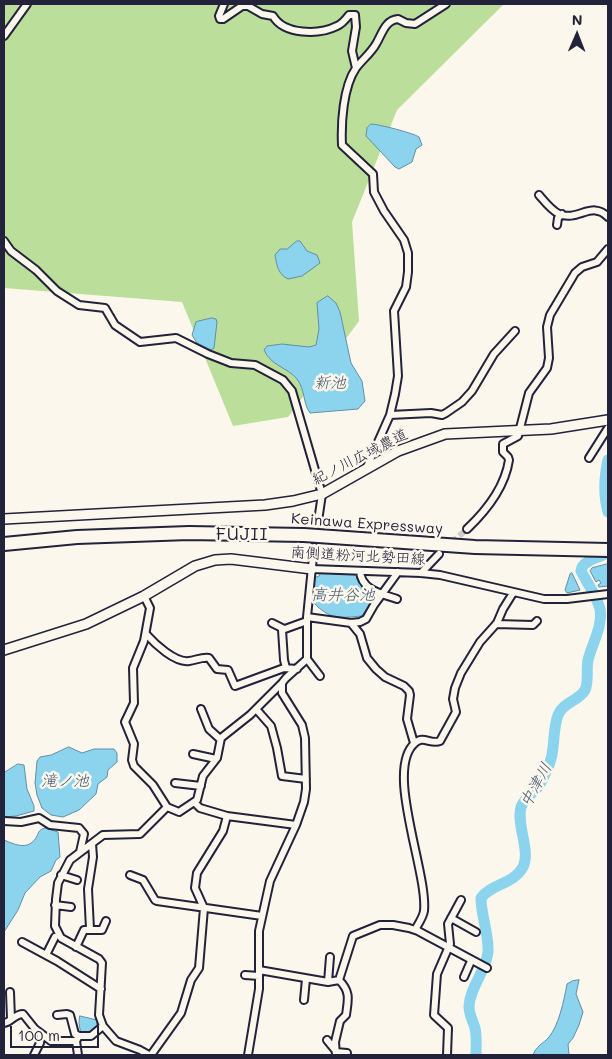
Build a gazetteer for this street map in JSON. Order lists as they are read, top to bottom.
{
  "streets": {
    "highway": ["Keinawa Expressway"],
    "street": ["紀ノ川広域農道", "南側道粉河北勢田線"]
  },
  "districts": ["FUJII"],
  "water": [
    "新池",
    "高井谷池",
    "滝ノ池",
    "中津川"
  ],
  "scale_bar": "100 m",
  "north": "top"
}
